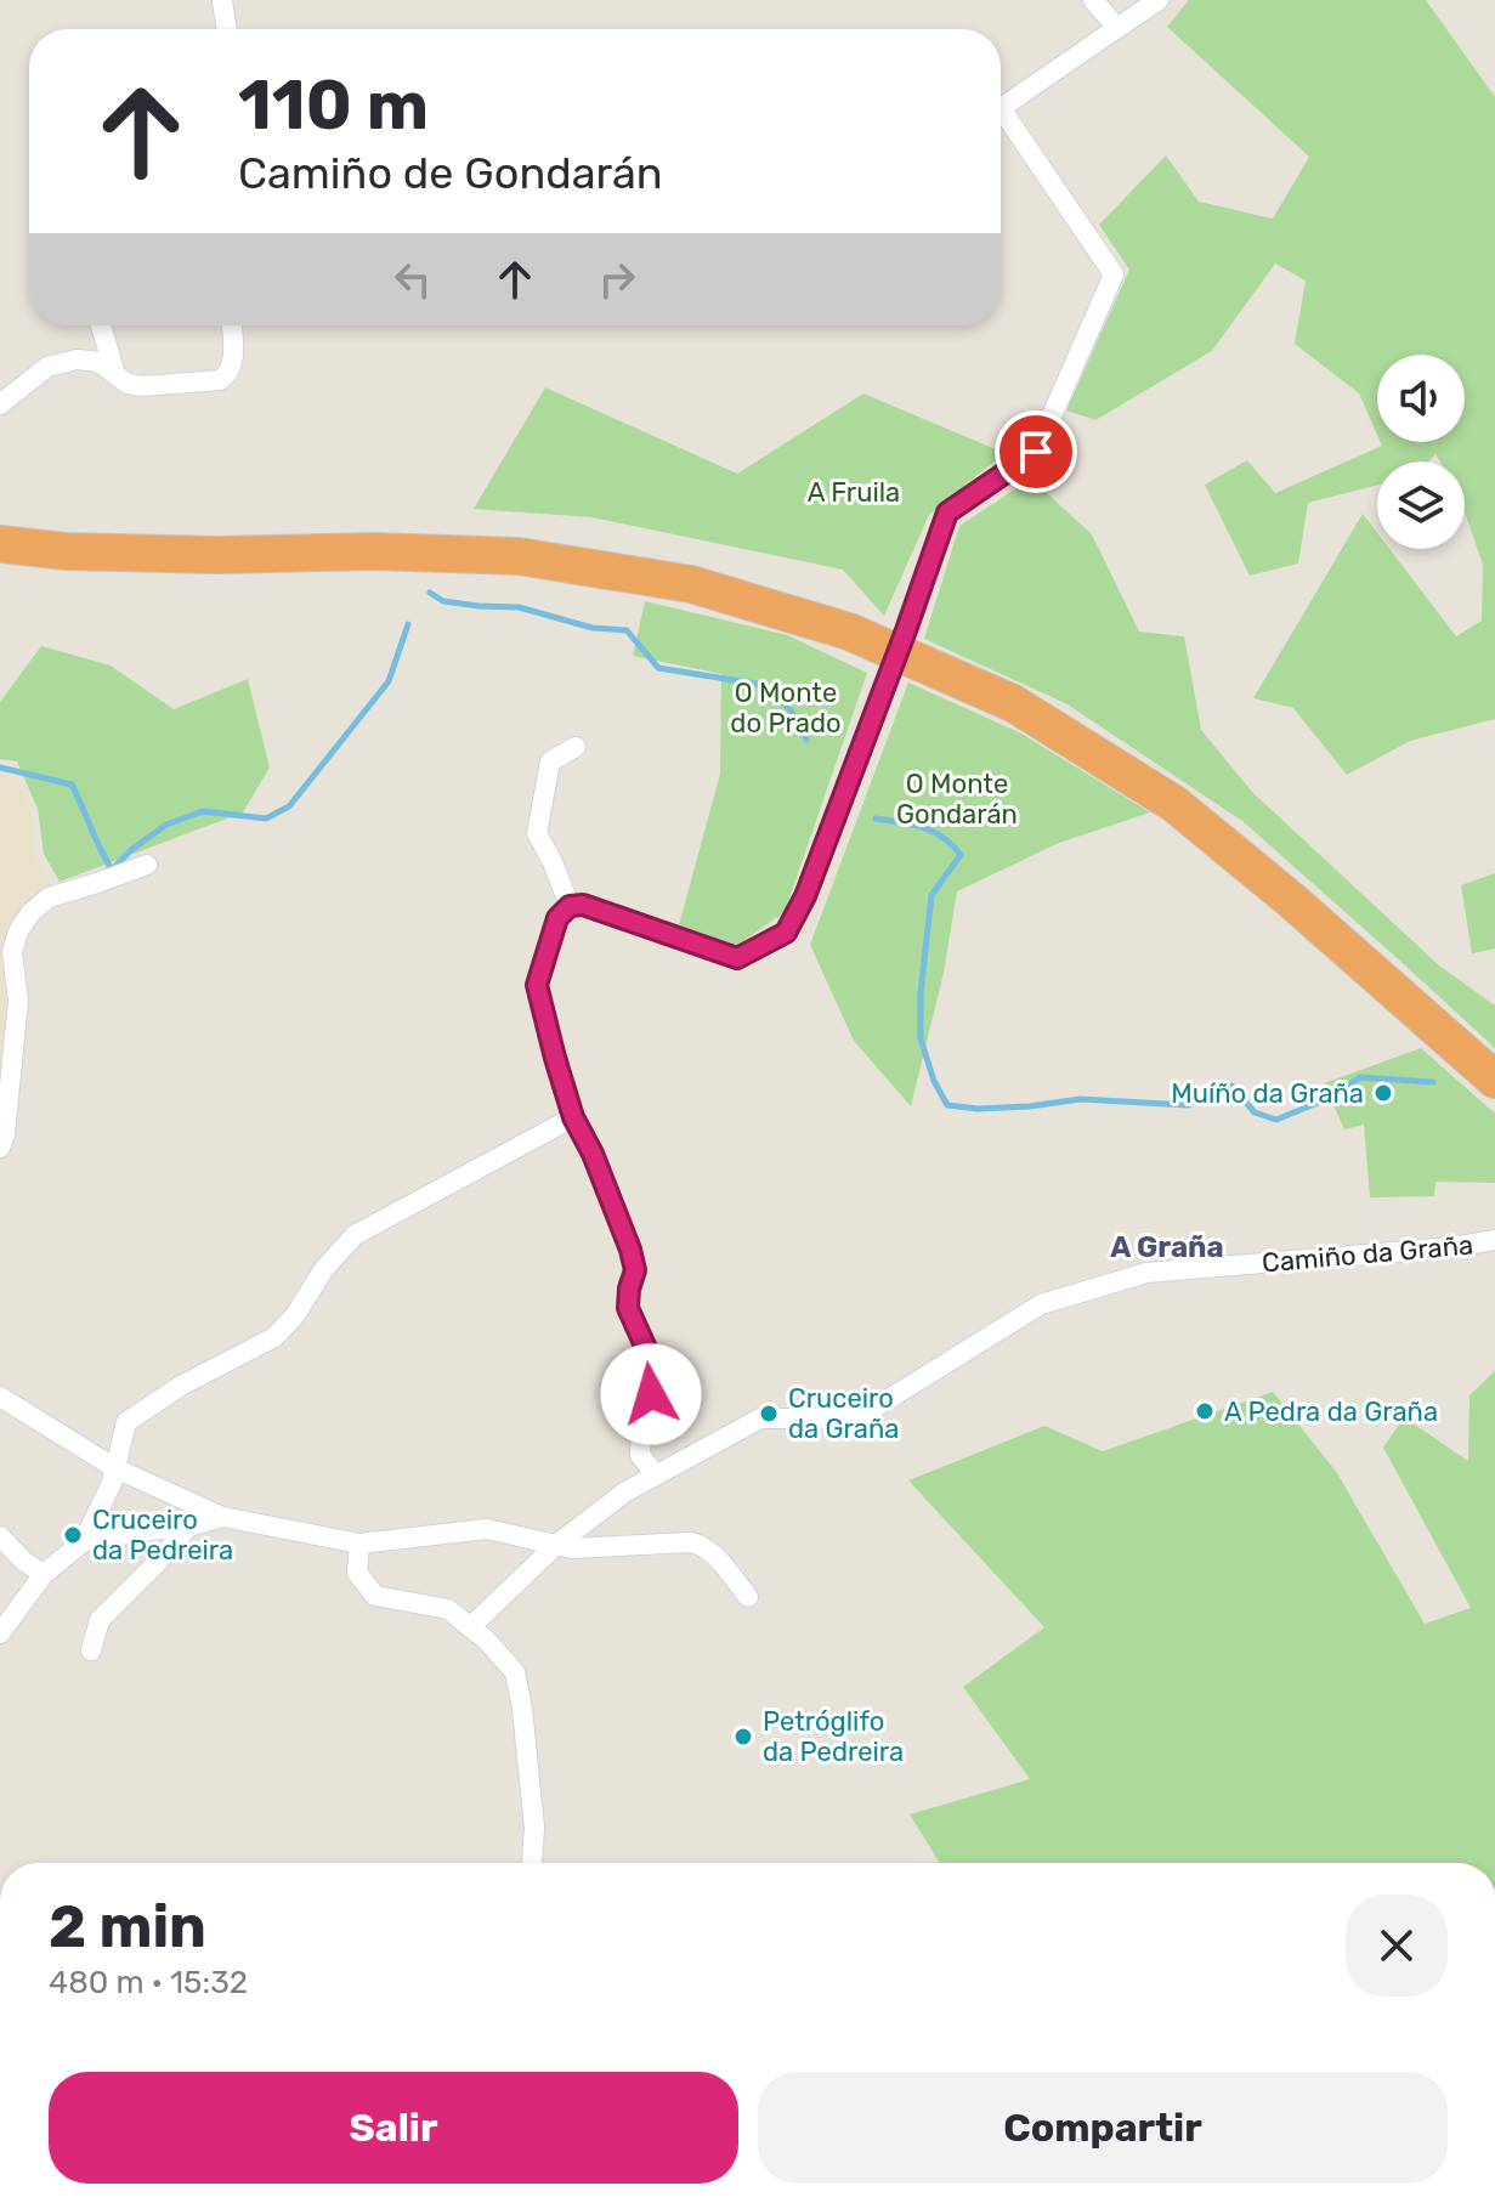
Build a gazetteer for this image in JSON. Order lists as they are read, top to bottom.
{
  "streets": {
    "street": ["Camiño da Graña"]
  },
  "districts": ["A Graña"],
  "parks": ["A Fruila", "O Monte do Prado", "O Monte Gondarán"],
  "places": [
    "Muíño da Graña",
    "A Pedra da Graña",
    "Cruceiro da Graña",
    "Cruceiro da Pedreira",
    "Petróglifo da Pedreira"
  ],
  "page": {
    "turn": ["110 m", "Camiño de Gondarán"],
    "heading": ["2 min", "480 m · 15:32"],
    "buttons": ["Salir", "Compartir"]
  }
}
